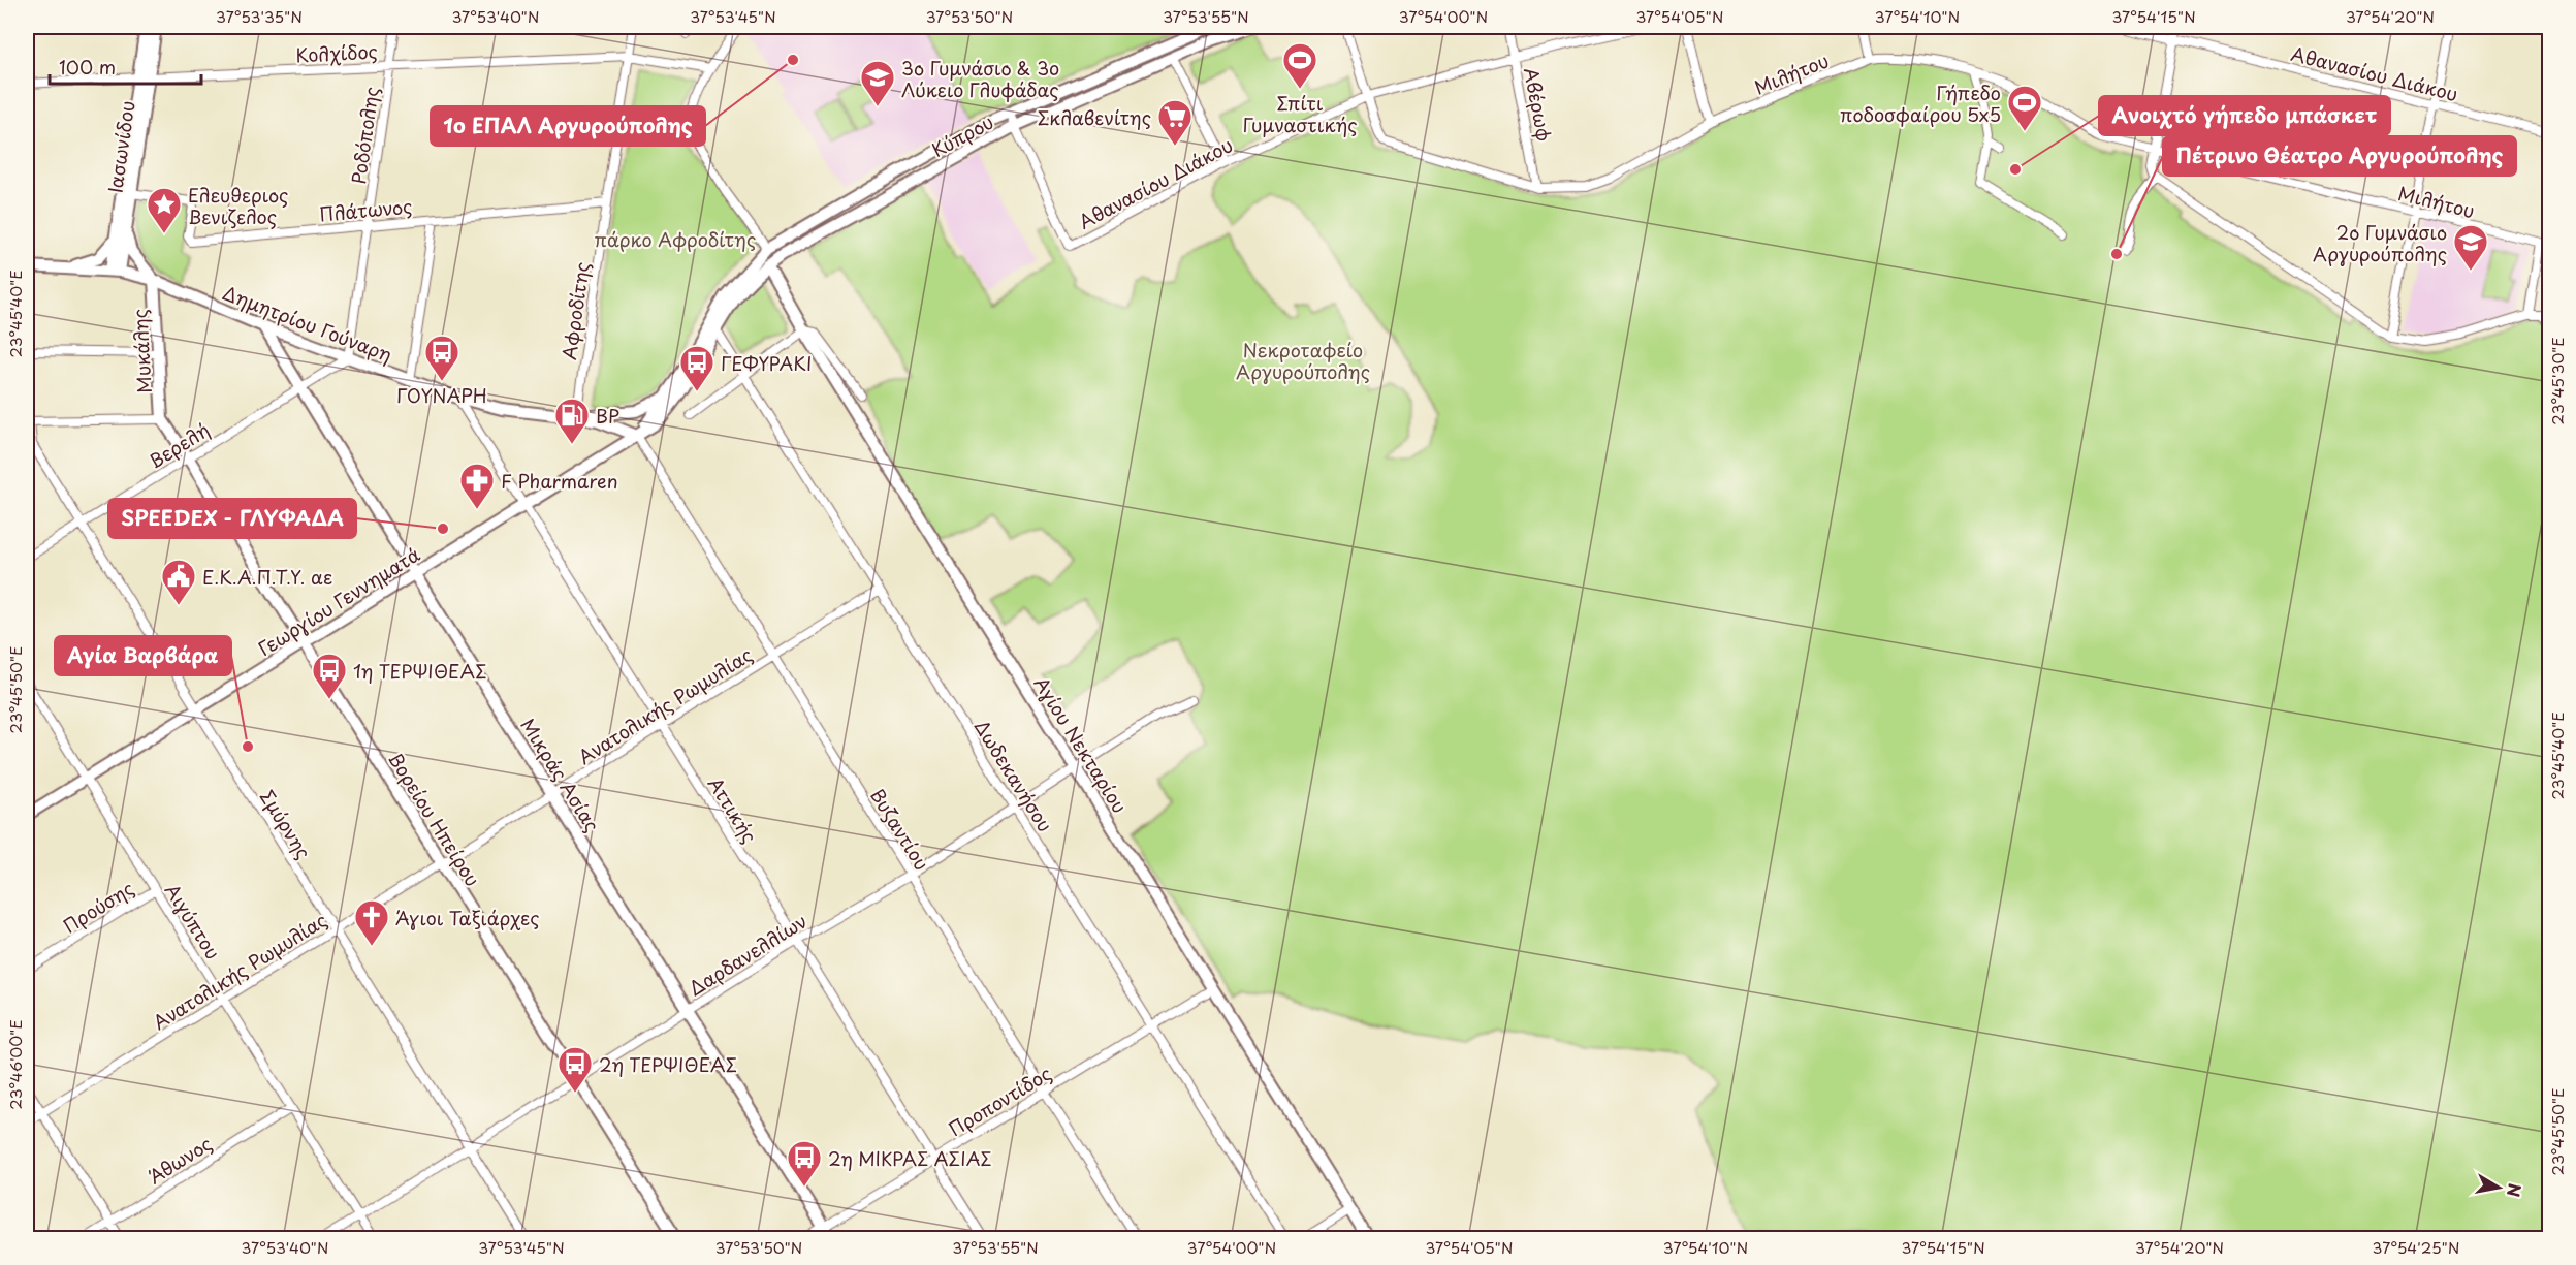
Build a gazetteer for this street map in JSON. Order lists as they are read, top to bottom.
{
  "streets": {
    "street": [
      "Κολχίδος",
      "Μιλήτου",
      "Αθανασίου Διάκου",
      "Αβέρωφ",
      "Ροδόπολης",
      "Κύπρου",
      "Ιασωνίδου",
      "Πλάτωνος",
      "Αφροδίτης",
      "Δημητρίου Γούναρη",
      "Μυκάλης",
      "Βερελή",
      "Γεωργίου Γεννηματά",
      "Ανατολικής Ρωμυλίας",
      "Αγίου Νεκταρίου",
      "Μικράς Ασίας",
      "Δωδεκανήσου",
      "Αττικής",
      "Βορείου Ηπείρου",
      "Σμύρνης",
      "Βυζαντίου",
      "Προύσης",
      "Αιγύπτου",
      "Δαρδανελλίων",
      "Προποντίδος",
      "Άθωνος"
    ]
  },
  "crossings": [
    ["Κολχίδος", "Ροδόπολης"],
    ["Κολχίδος", "Ιασωνίδου"],
    ["Κολχίδος", "Αφροδίτης"],
    ["Μιλήτου", "Αθανασίου Διάκου"],
    ["Μιλήτου", "Αβέρωφ"],
    ["Αθανασίου Διάκου", "Αβέρωφ"],
    ["Αθανασίου Διάκου", "Κύπρου"],
    ["Ροδόπολης", "Πλάτωνος"],
    ["Ροδόπολης", "Δημητρίου Γούναρη"],
    ["Ροδόπολης", "Βερελή"],
    ["Κύπρου", "Γεωργίου Γεννηματά"],
    ["Κύπρου", "Αγίου Νεκταρίου"],
    ["Ιασωνίδου", "Πλάτωνος"],
    ["Ιασωνίδου", "Δημητρίου Γούναρη"],
    ["Πλάτωνος", "Αφροδίτης"],
    ["Αφροδίτης", "Δημητρίου Γούναρη"],
    ["Δημητρίου Γούναρη", "Μυκάλης"],
    ["Δημητρίου Γούναρη", "Βερελή"],
    ["Δημητρίου Γούναρη", "Μικράς Ασίας"],
    ["Δημητρίου Γούναρη", "Αττικής"],
    ["Μυκάλης", "Βορείου Ηπείρου"],
    ["Βερελή", "Μικράς Ασίας"],
    ["Βερελή", "Βορείου Ηπείρου"],
    ["Βερελή", "Σμύρνης"],
    ["Γεωργίου Γεννηματά", "Αγίου Νεκταρίου"],
    ["Γεωργίου Γεννηματά", "Μικράς Ασίας"],
    ["Γεωργίου Γεννηματά", "Δωδεκανήσου"],
    ["Γεωργίου Γεννηματά", "Αττικής"],
    ["Γεωργίου Γεννηματά", "Βορείου Ηπείρου"],
    ["Γεωργίου Γεννηματά", "Σμύρνης"],
    ["Γεωργίου Γεννηματά", "Βυζαντίου"],
    ["Γεωργίου Γεννηματά", "Αιγύπτου"],
    ["Ανατολικής Ρωμυλίας", "Μικράς Ασίας"],
    ["Ανατολικής Ρωμυλίας", "Δωδεκανήσου"],
    ["Ανατολικής Ρωμυλίας", "Αττικής"],
    ["Ανατολικής Ρωμυλίας", "Βορείου Ηπείρου"],
    ["Ανατολικής Ρωμυλίας", "Σμύρνης"],
    ["Ανατολικής Ρωμυλίας", "Βυζαντίου"],
    ["Ανατολικής Ρωμυλίας", "Αιγύπτου"],
    ["Αγίου Νεκταρίου", "Δαρδανελλίων"],
    ["Αγίου Νεκταρίου", "Προποντίδος"],
    ["Μικράς Ασίας", "Δαρδανελλίων"],
    ["Μικράς Ασίας", "Προποντίδος"],
    ["Δωδεκανήσου", "Δαρδανελλίων"],
    ["Δωδεκανήσου", "Προποντίδος"],
    ["Αττικής", "Δαρδανελλίων"],
    ["Αττικής", "Προποντίδος"],
    ["Βορείου Ηπείρου", "Δαρδανελλίων"],
    ["Σμύρνης", "Δαρδανελλίων"],
    ["Βυζαντίου", "Δαρδανελλίων"],
    ["Βυζαντίου", "Προποντίδος"],
    ["Προύσης", "Αιγύπτου"],
    ["Αιγύπτου", "Δαρδανελλίων"],
    ["Αιγύπτου", "Άθωνος"]
  ],
  "parks": ["πάρκο Αφροδίτης", "Νεκροταφείο Αργυρούπολης"],
  "places": {
    "other": [
      "1o ΕΠΑΛ Αργυρούπολης",
      "Ανοιχτό γήπεδο μπάσκετ",
      "Πέτρινο Θέατρο Αργυρούπολης",
      "SPEEDEX - ΓΛΥΦΑΔΑ",
      "Αγία Βαρβάρα"
    ],
    "sports": ["Σπίτι Γυμναστικής", "Γήπεδο ποδοσφαίρου 5x5"],
    "school or university": ["3ο Γυμνάσιο & 3ο Λύκειο Γλυφάδας", "2ο Γυμνάσιο Αργυρούπολης"],
    "supermarket": ["Σκλαβενίτης"],
    "place": ["Ελευθεριος Βενιζελος"],
    "bus stop": [
      "ΓΟΥΝΑΡΗ",
      "ΓΕΦΥΡΑΚΙ",
      "1η ΤΕΡΨΙΘΕΑΣ",
      "2η ΤΕΡΨΙΘΕΑΣ",
      "2η ΜΙΚΡΑΣ ΑΣΙΑΣ"
    ],
    "fuel station": ["BP"],
    "pharmacy": ["F Pharmaren"],
    "public building": ["Ε.Κ.Α.Π.Τ.Υ. αε"],
    "church": ["Άγιοι Ταξιάρχες"]
  },
  "scale_bar": "100 m",
  "north": "right",
  "coordinates": [
    "37°53'35\"N",
    "37°53'40\"N",
    "37°53'45\"N",
    "37°53'50\"N",
    "37°53'55\"N",
    "37°54'00\"N",
    "37°54'05\"N",
    "37°54'10\"N",
    "37°54'15\"N",
    "37°54'20\"N",
    "23°45'40\"E",
    "23°45'30\"E",
    "23°45'50\"E",
    "23°46'00\"E",
    "37°54'25\"N"
  ]
}
